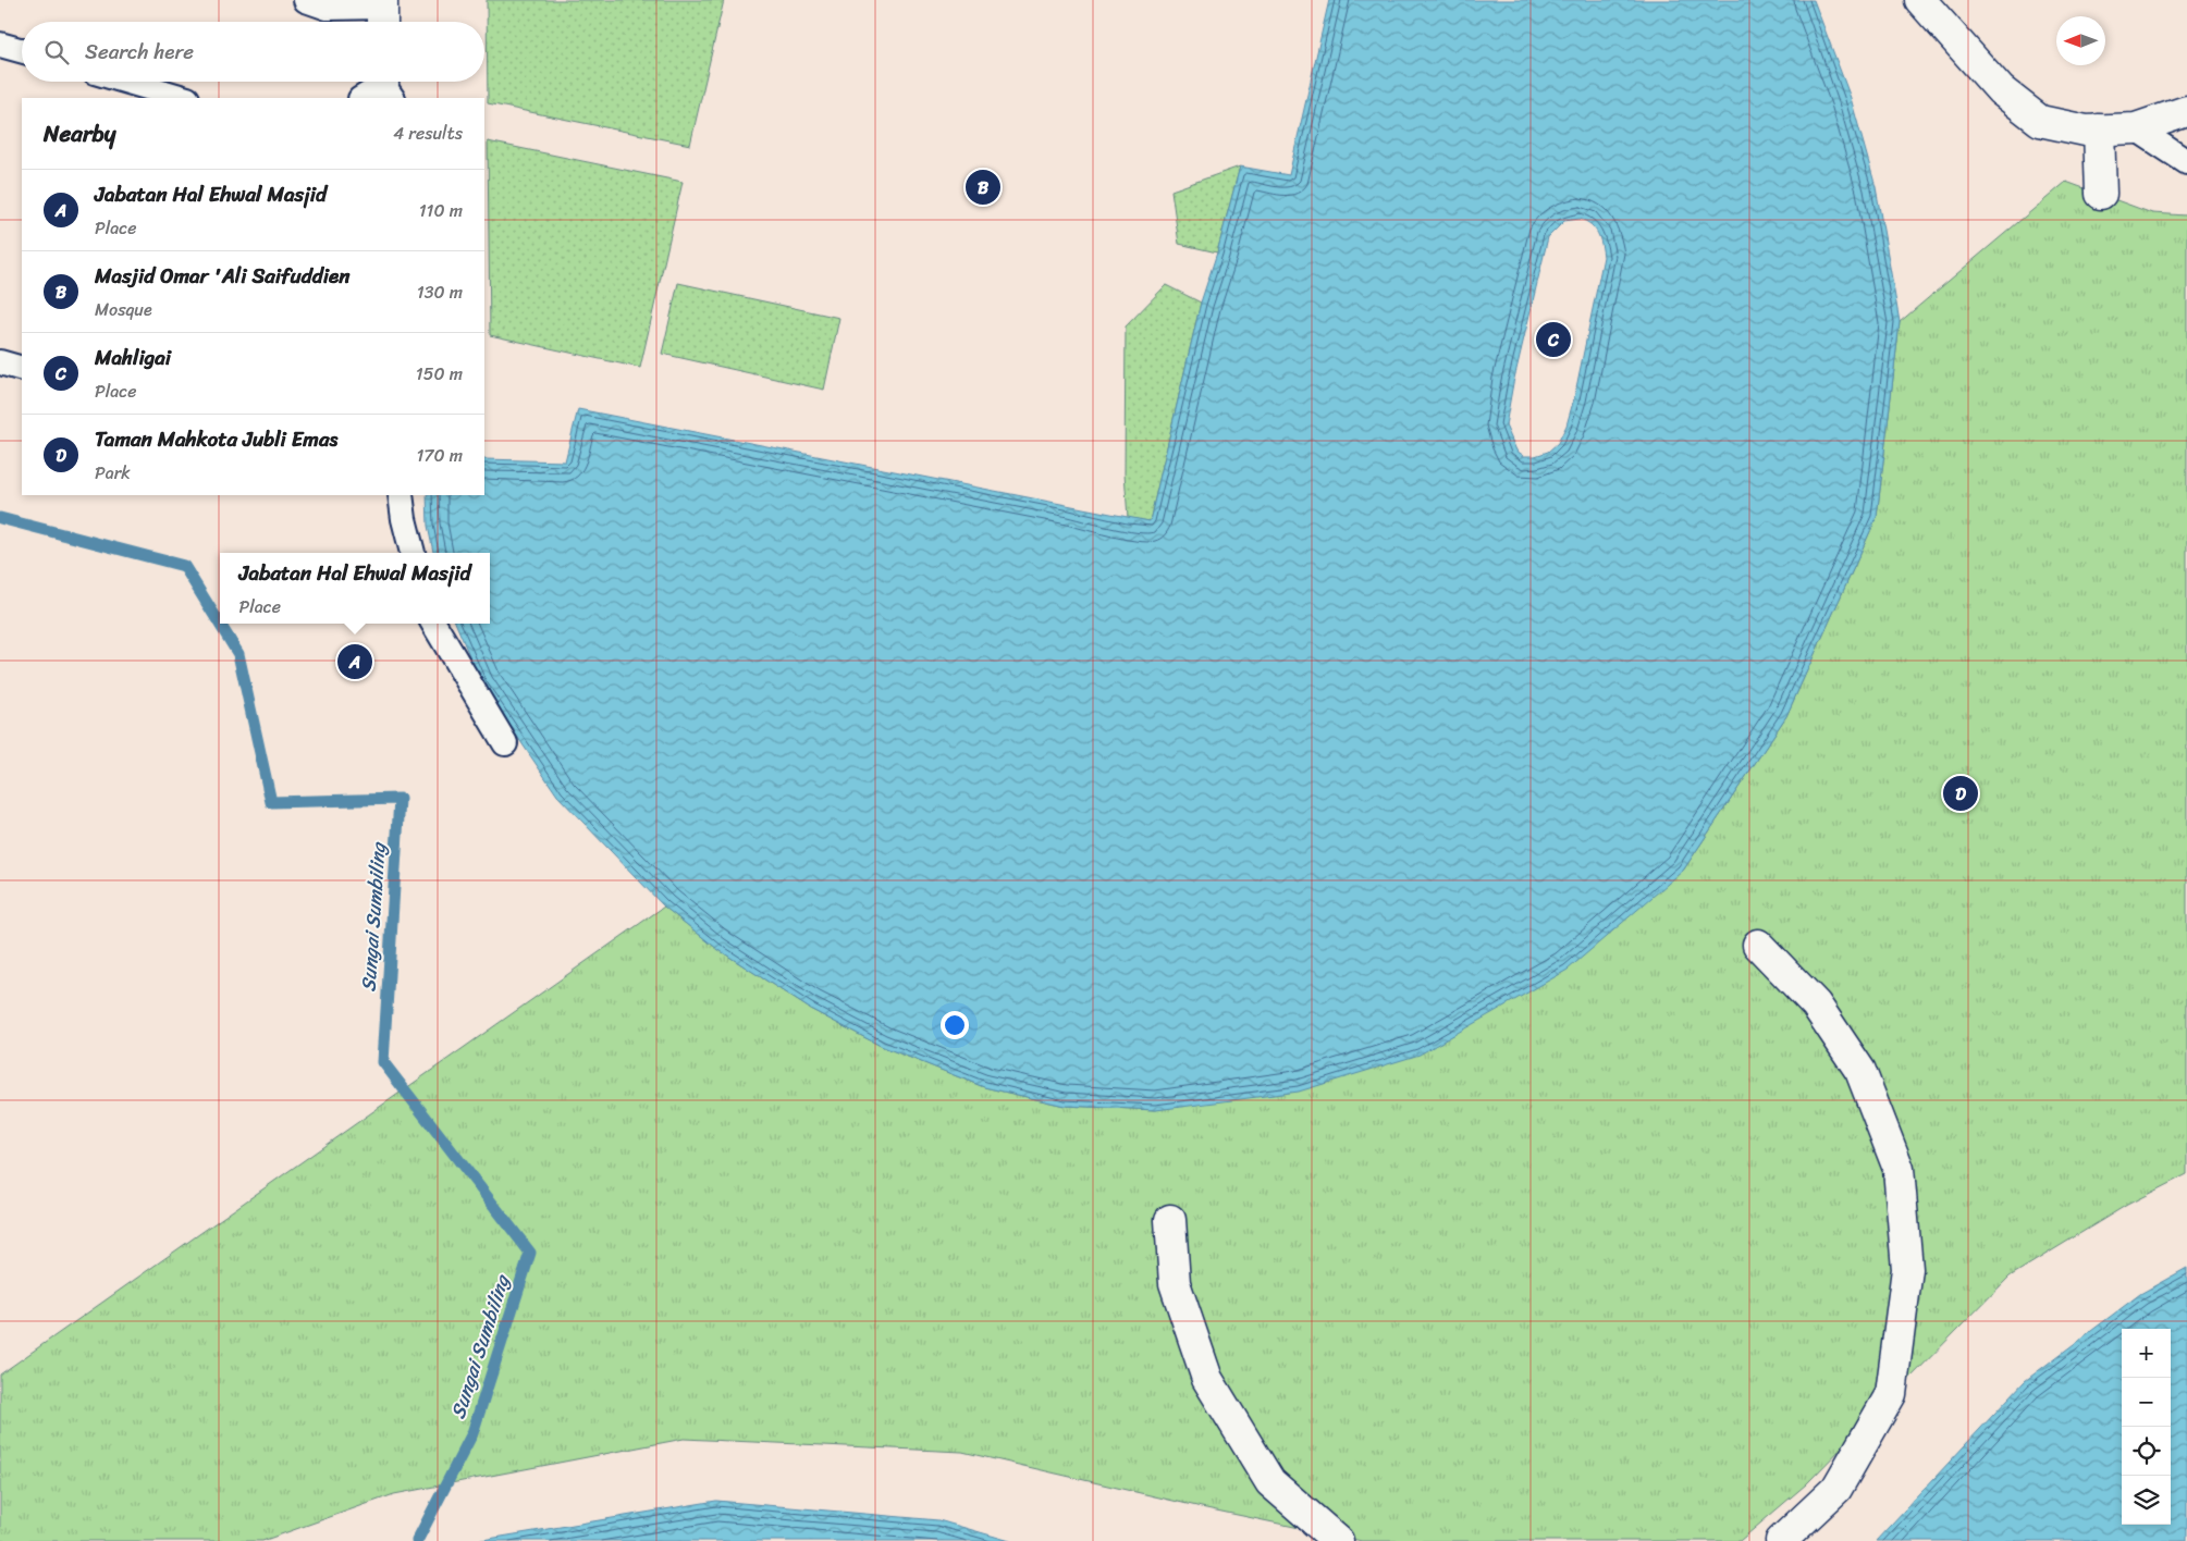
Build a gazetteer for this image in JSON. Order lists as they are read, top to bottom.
{
  "water": ["Sungai Sumbiling"],
  "north": "left",
  "page": {
    "search": "Search here",
    "heading": ["Nearby", "4 results"],
    "pins": [
      "B",
      "C",
      "A",
      "D"
    ],
    "list": [
      {
        "mark": "A",
        "name": "Jabatan Hal Ehwal Masjid",
        "note": "Place",
        "value": "110 m"
      },
      {
        "mark": "B",
        "name": "Masjid Omar 'Ali Saifuddien",
        "note": "Mosque",
        "value": "130 m"
      },
      {
        "mark": "C",
        "name": "Mahligai",
        "note": "Place",
        "value": "150 m"
      },
      {
        "mark": "D",
        "name": "Taman Mahkota Jubli Emas",
        "note": "Park",
        "value": "170 m"
      }
    ],
    "popup": ["Jabatan Hal Ehwal Masjid", "Place"],
    "map_buttons": ["+", "−"]
  }
}
